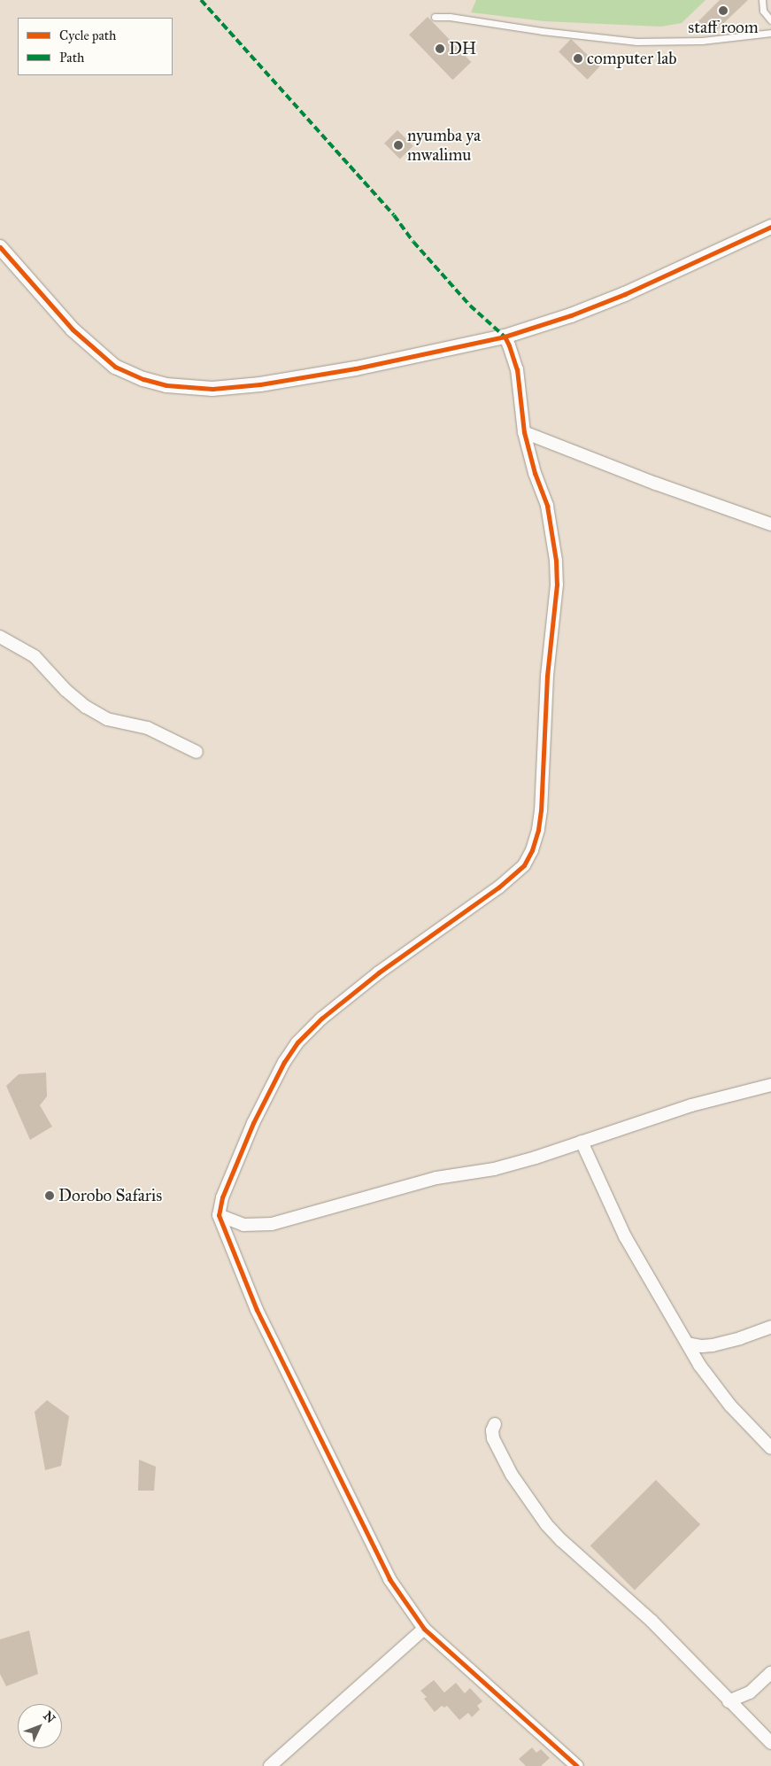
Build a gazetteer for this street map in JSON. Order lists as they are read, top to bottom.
{
  "places": [
    "staff room",
    "DH",
    "computer lab",
    "nyumba ya mwalimu",
    "Dorobo Safaris"
  ],
  "legend": ["Cycle path", "Path"],
  "north": "top right"
}
